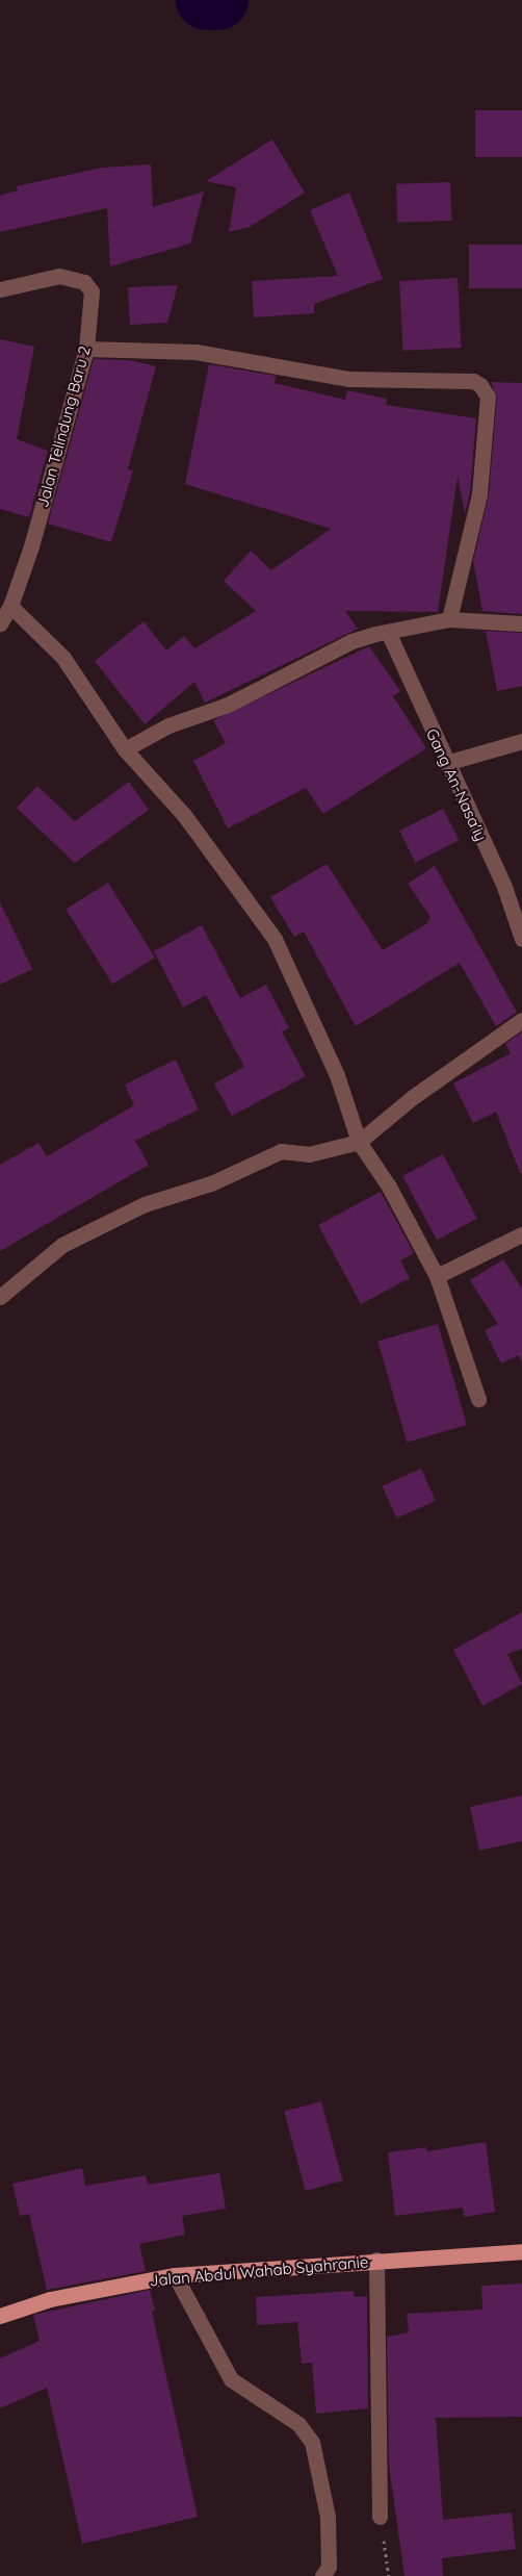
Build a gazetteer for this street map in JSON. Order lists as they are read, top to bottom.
{
  "streets": {
    "main road": ["Jalan Abdul Wahab Syahranie"],
    "street": ["Jalan Telindung Baru 2", "Gang An-Nasa'iy"]
  }
}
